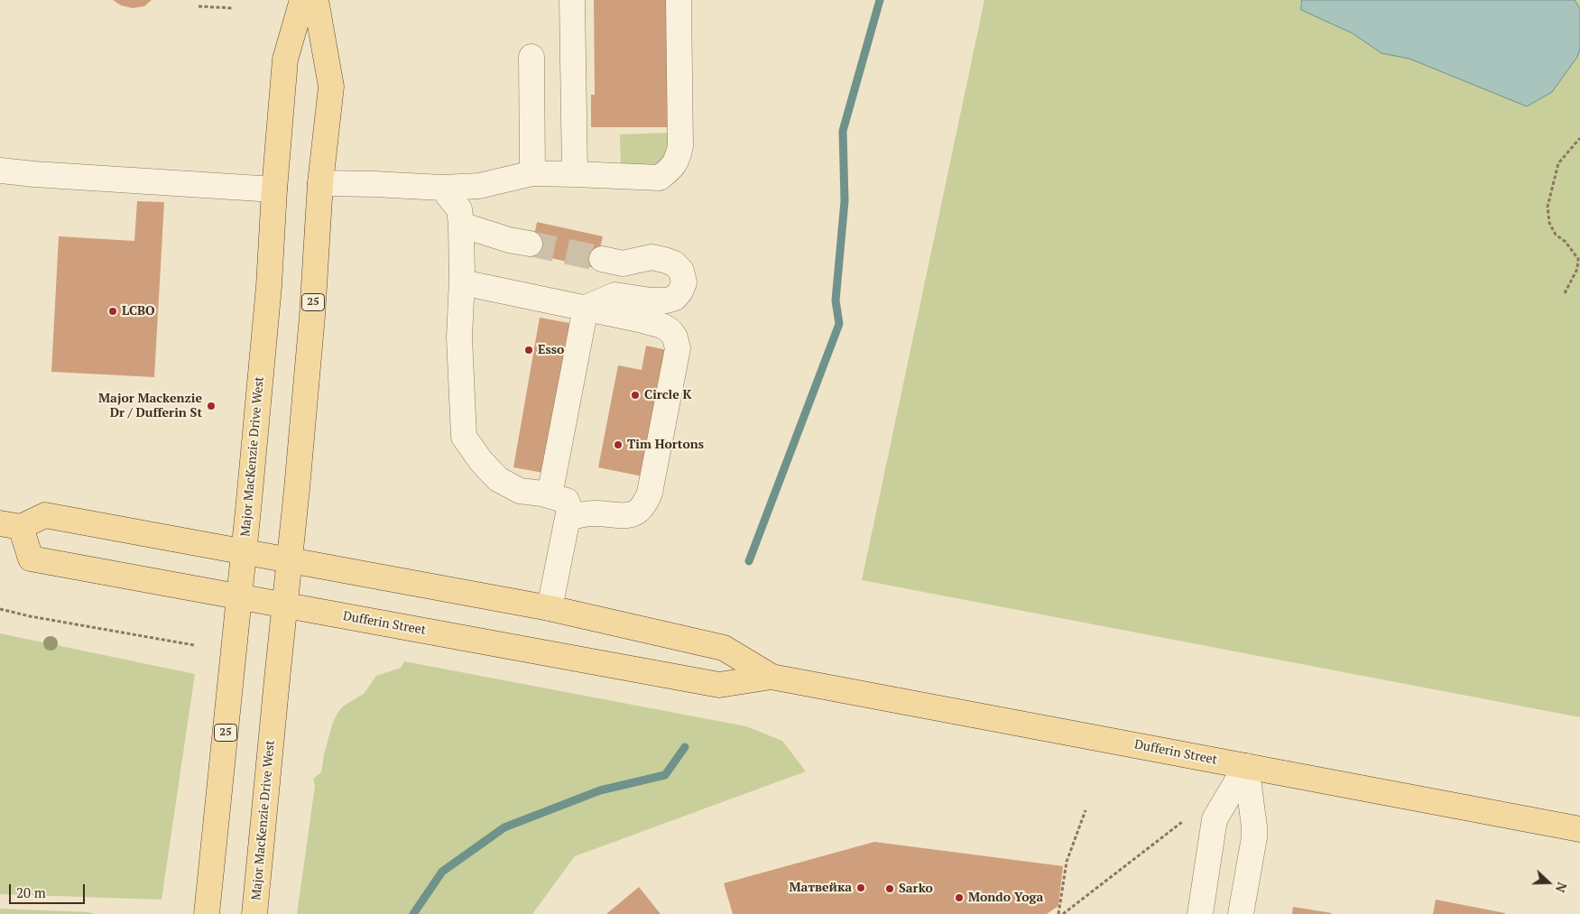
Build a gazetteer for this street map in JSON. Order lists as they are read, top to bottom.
{
  "streets": {
    "main road": ["25", "Major MacKenzie Drive West", "Dufferin Street"]
  },
  "crossings": [
    ["Major MacKenzie Drive West", "Dufferin Street"]
  ],
  "places": [
    "LCBO",
    "Esso",
    "Circle K",
    "Major Mackenzie Dr / Dufferin St",
    "Tim Hortons",
    "Матвейка",
    "Sarko",
    "Mondo Yoga"
  ],
  "scale_bar": "20 m",
  "north": "right"
}
